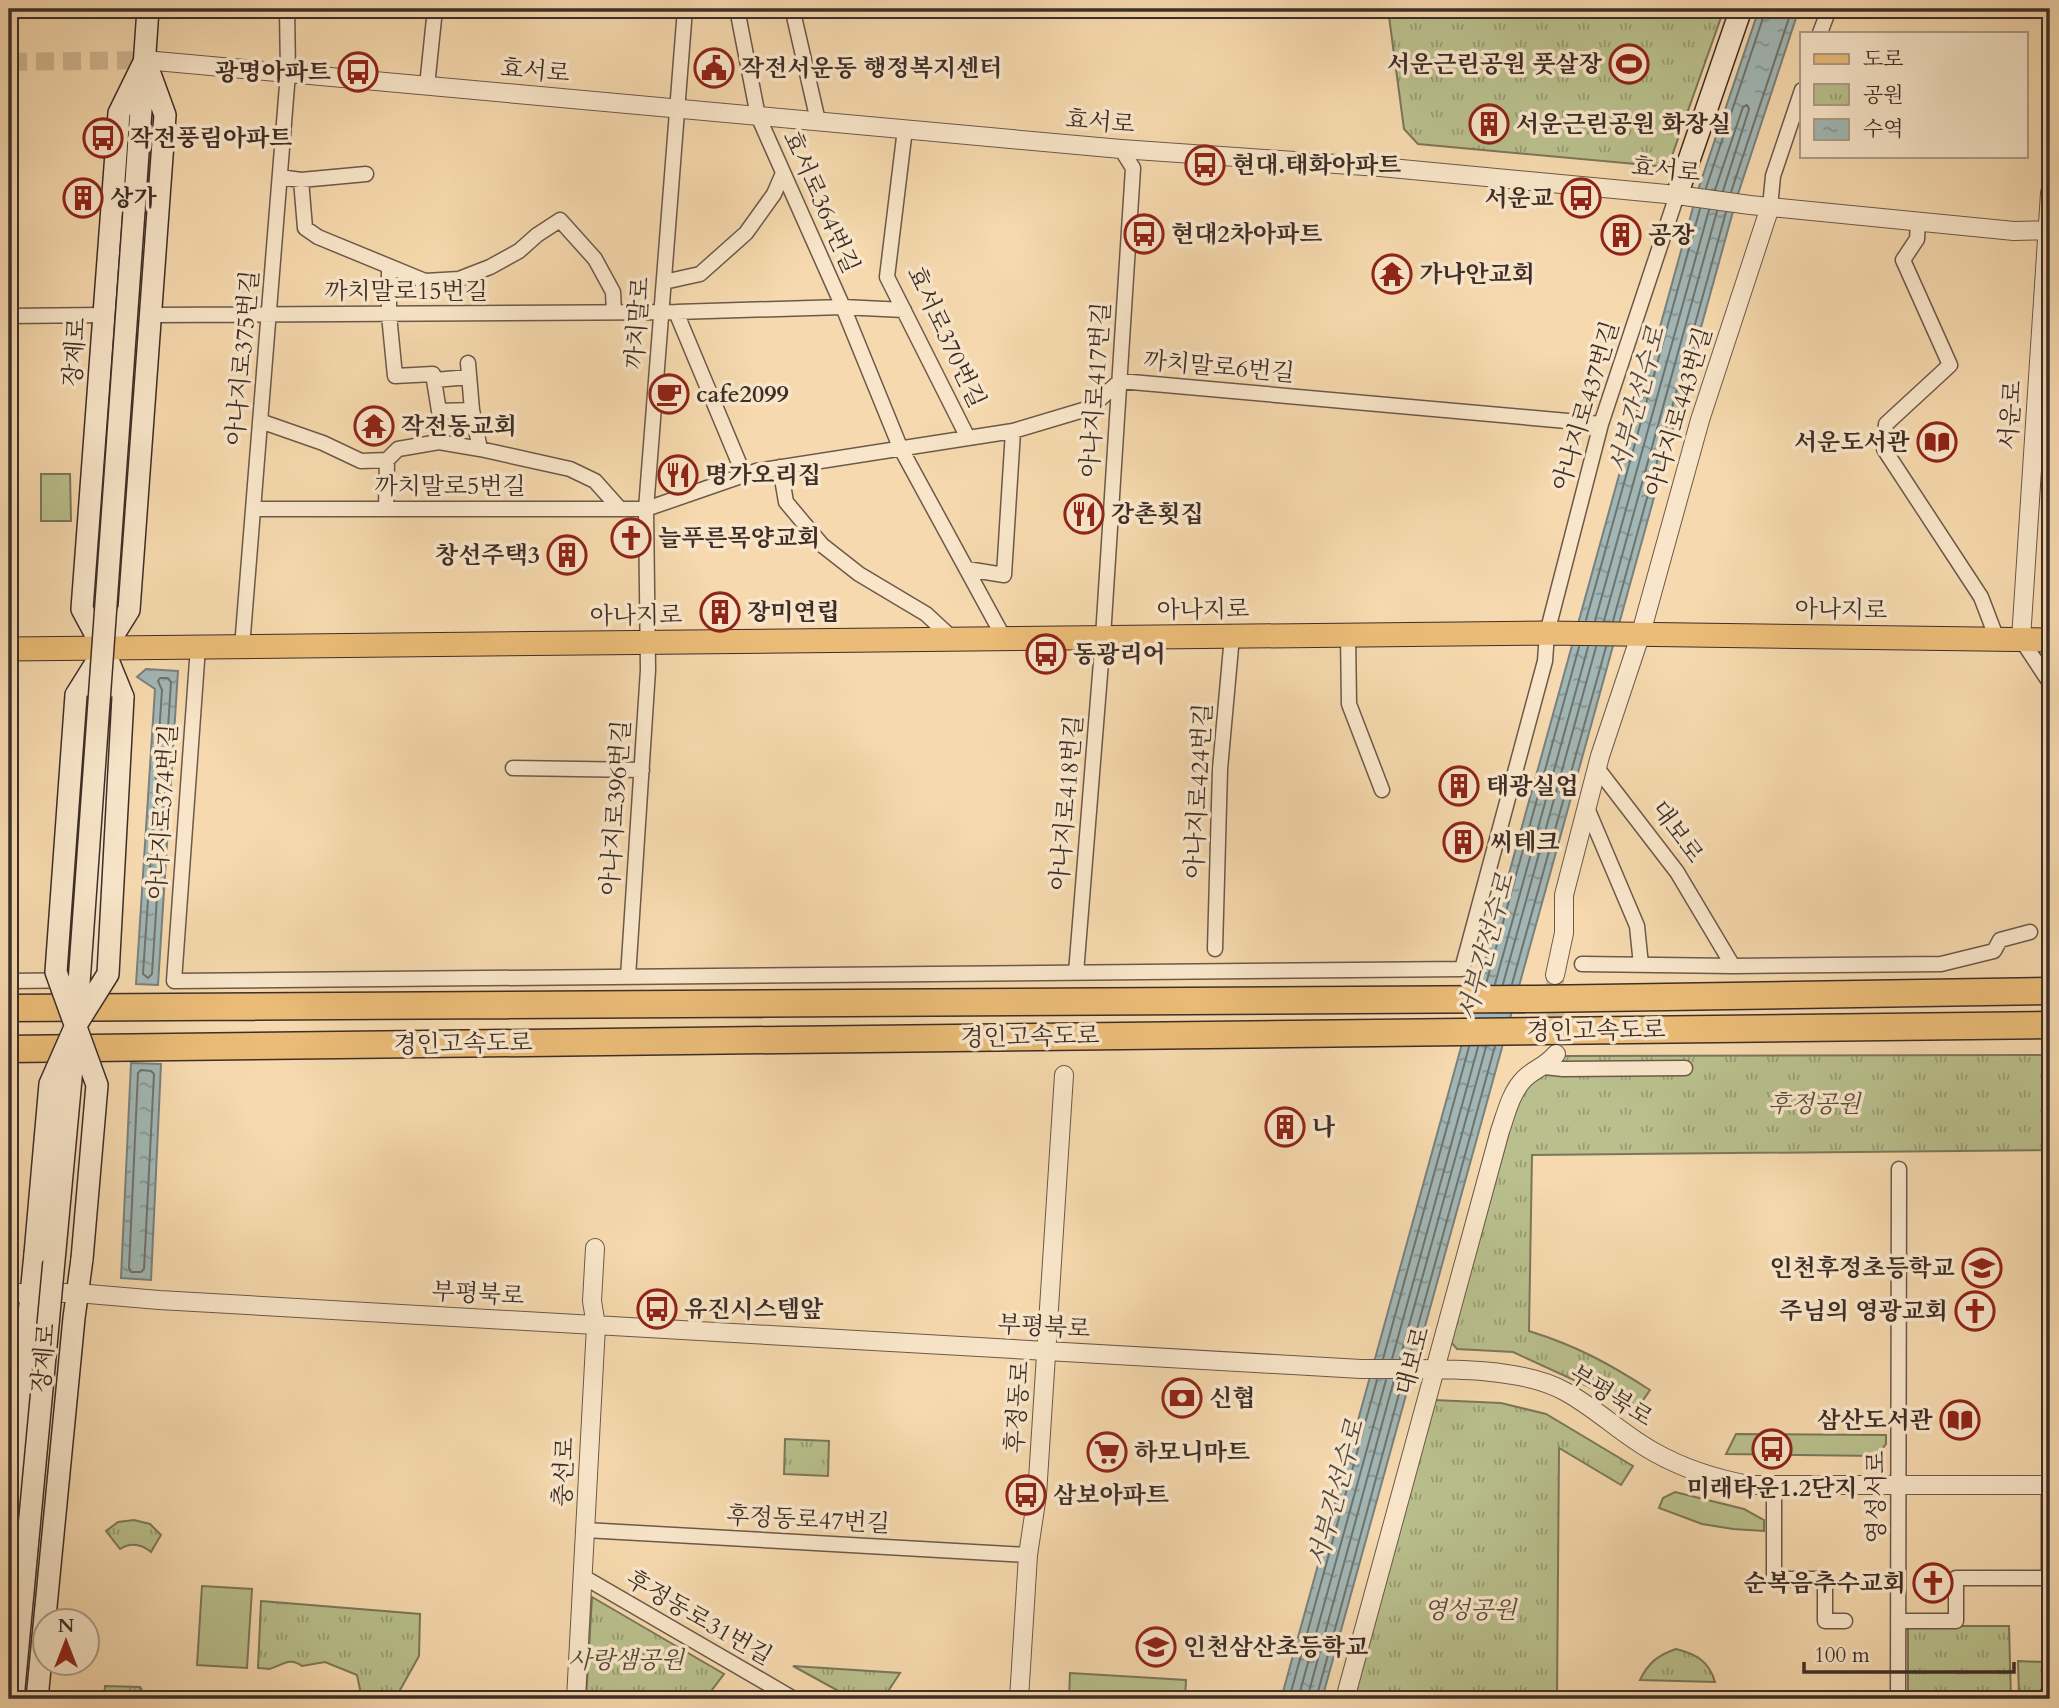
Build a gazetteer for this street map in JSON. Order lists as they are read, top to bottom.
{
  "streets": {
    "highway": ["경인고속도로"],
    "main road": ["장제로", "아나지로"],
    "street": [
      "효서로",
      "효서로364번길",
      "까치말로15번길",
      "까치말로",
      "효서로370번길",
      "아나지로375번길",
      "까치말로6번길",
      "아나지로417번길",
      "아나지로437번길",
      "아나지로443번길",
      "서운로",
      "까치말로5번길",
      "아나지로424번길",
      "아나지로418번길",
      "아나지로396번길",
      "아나지로374번길",
      "대보로",
      "부평북로",
      "후정동로",
      "충선로",
      "영성서로",
      "후정동로47번길",
      "후정동로31번길"
    ]
  },
  "crossings": [
    ["효서로", "효서로364번길"],
    ["효서로", "까치말로"],
    ["효서로", "효서로370번길"],
    ["효서로", "장제로"],
    ["효서로", "아나지로375번길"],
    ["효서로", "아나지로417번길"],
    ["효서로", "아나지로437번길"],
    ["효서로", "아나지로443번길"],
    ["효서로", "서운로"],
    ["효서로364번길", "까치말로15번길"],
    ["효서로364번길", "까치말로6번길"],
    ["효서로364번길", "아나지로"],
    ["까치말로15번길", "까치말로"],
    ["까치말로15번길", "효서로370번길"],
    ["까치말로15번길", "장제로"],
    ["까치말로15번길", "아나지로375번길"],
    ["까치말로", "까치말로6번길"],
    ["까치말로", "까치말로5번길"],
    ["까치말로", "아나지로"],
    ["까치말로", "아나지로396번길"],
    ["효서로370번길", "까치말로6번길"],
    ["장제로", "아나지로"],
    ["장제로", "부평북로"],
    ["아나지로375번길", "까치말로5번길"],
    ["아나지로375번길", "아나지로"],
    ["까치말로6번길", "아나지로417번길"],
    ["까치말로6번길", "아나지로437번길"],
    ["까치말로6번길", "까치말로5번길"],
    ["아나지로417번길", "아나지로"],
    ["아나지로417번길", "아나지로418번길"],
    ["아나지로437번길", "아나지로"],
    ["아나지로437번길", "아나지로418번길"],
    ["아나지로443번길", "아나지로"],
    ["서운로", "아나지로"],
    ["아나지로", "아나지로424번길"],
    ["아나지로", "아나지로418번길"],
    ["아나지로", "아나지로396번길"],
    ["아나지로", "아나지로374번길"],
    ["아나지로396번길", "아나지로374번길"],
    ["대보로", "부평북로"],
    ["부평북로", "후정동로"],
    ["부평북로", "충선로"],
    ["부평북로", "영성서로"],
    ["후정동로", "후정동로47번길"],
    ["충선로", "후정동로47번길"],
    ["충선로", "후정동로31번길"]
  ],
  "water": ["서부간선수로"],
  "parks": ["후정공원", "영성공원", "사랑샘공원"],
  "places": {
    "sports": ["서운근린공원 풋살장"],
    "public building": ["작전서운동 행정복지센터"],
    "bus stop": [
      "광명아파트",
      "작전풍림아파트",
      "현대.태화아파트",
      "서운교",
      "현대2차아파트",
      "동광리어",
      "유진시스템앞",
      "미래타운1.2단지",
      "삼보아파트"
    ],
    "building": [
      "서운근린공원 화장실",
      "상가",
      "공장",
      "창선주택3",
      "장미연립",
      "태광실업",
      "씨테크",
      "나"
    ],
    "temple": ["가나안교회", "작전동교회"],
    "cafe": ["cafe2099"],
    "library": ["서운도서관", "삼산도서관"],
    "restaurant": ["명가오리집", "강촌횟집"],
    "church": ["늘푸른목양교회", "주님의 영광교회", "순복음추수교회"],
    "school or university": ["인천후정초등학교", "인천삼산초등학교"],
    "bank": ["신협"],
    "supermarket": ["하모니마트"]
  },
  "legend": ["도로", "공원", "수역"],
  "scale_bar": "100 m",
  "north": "top"
}
